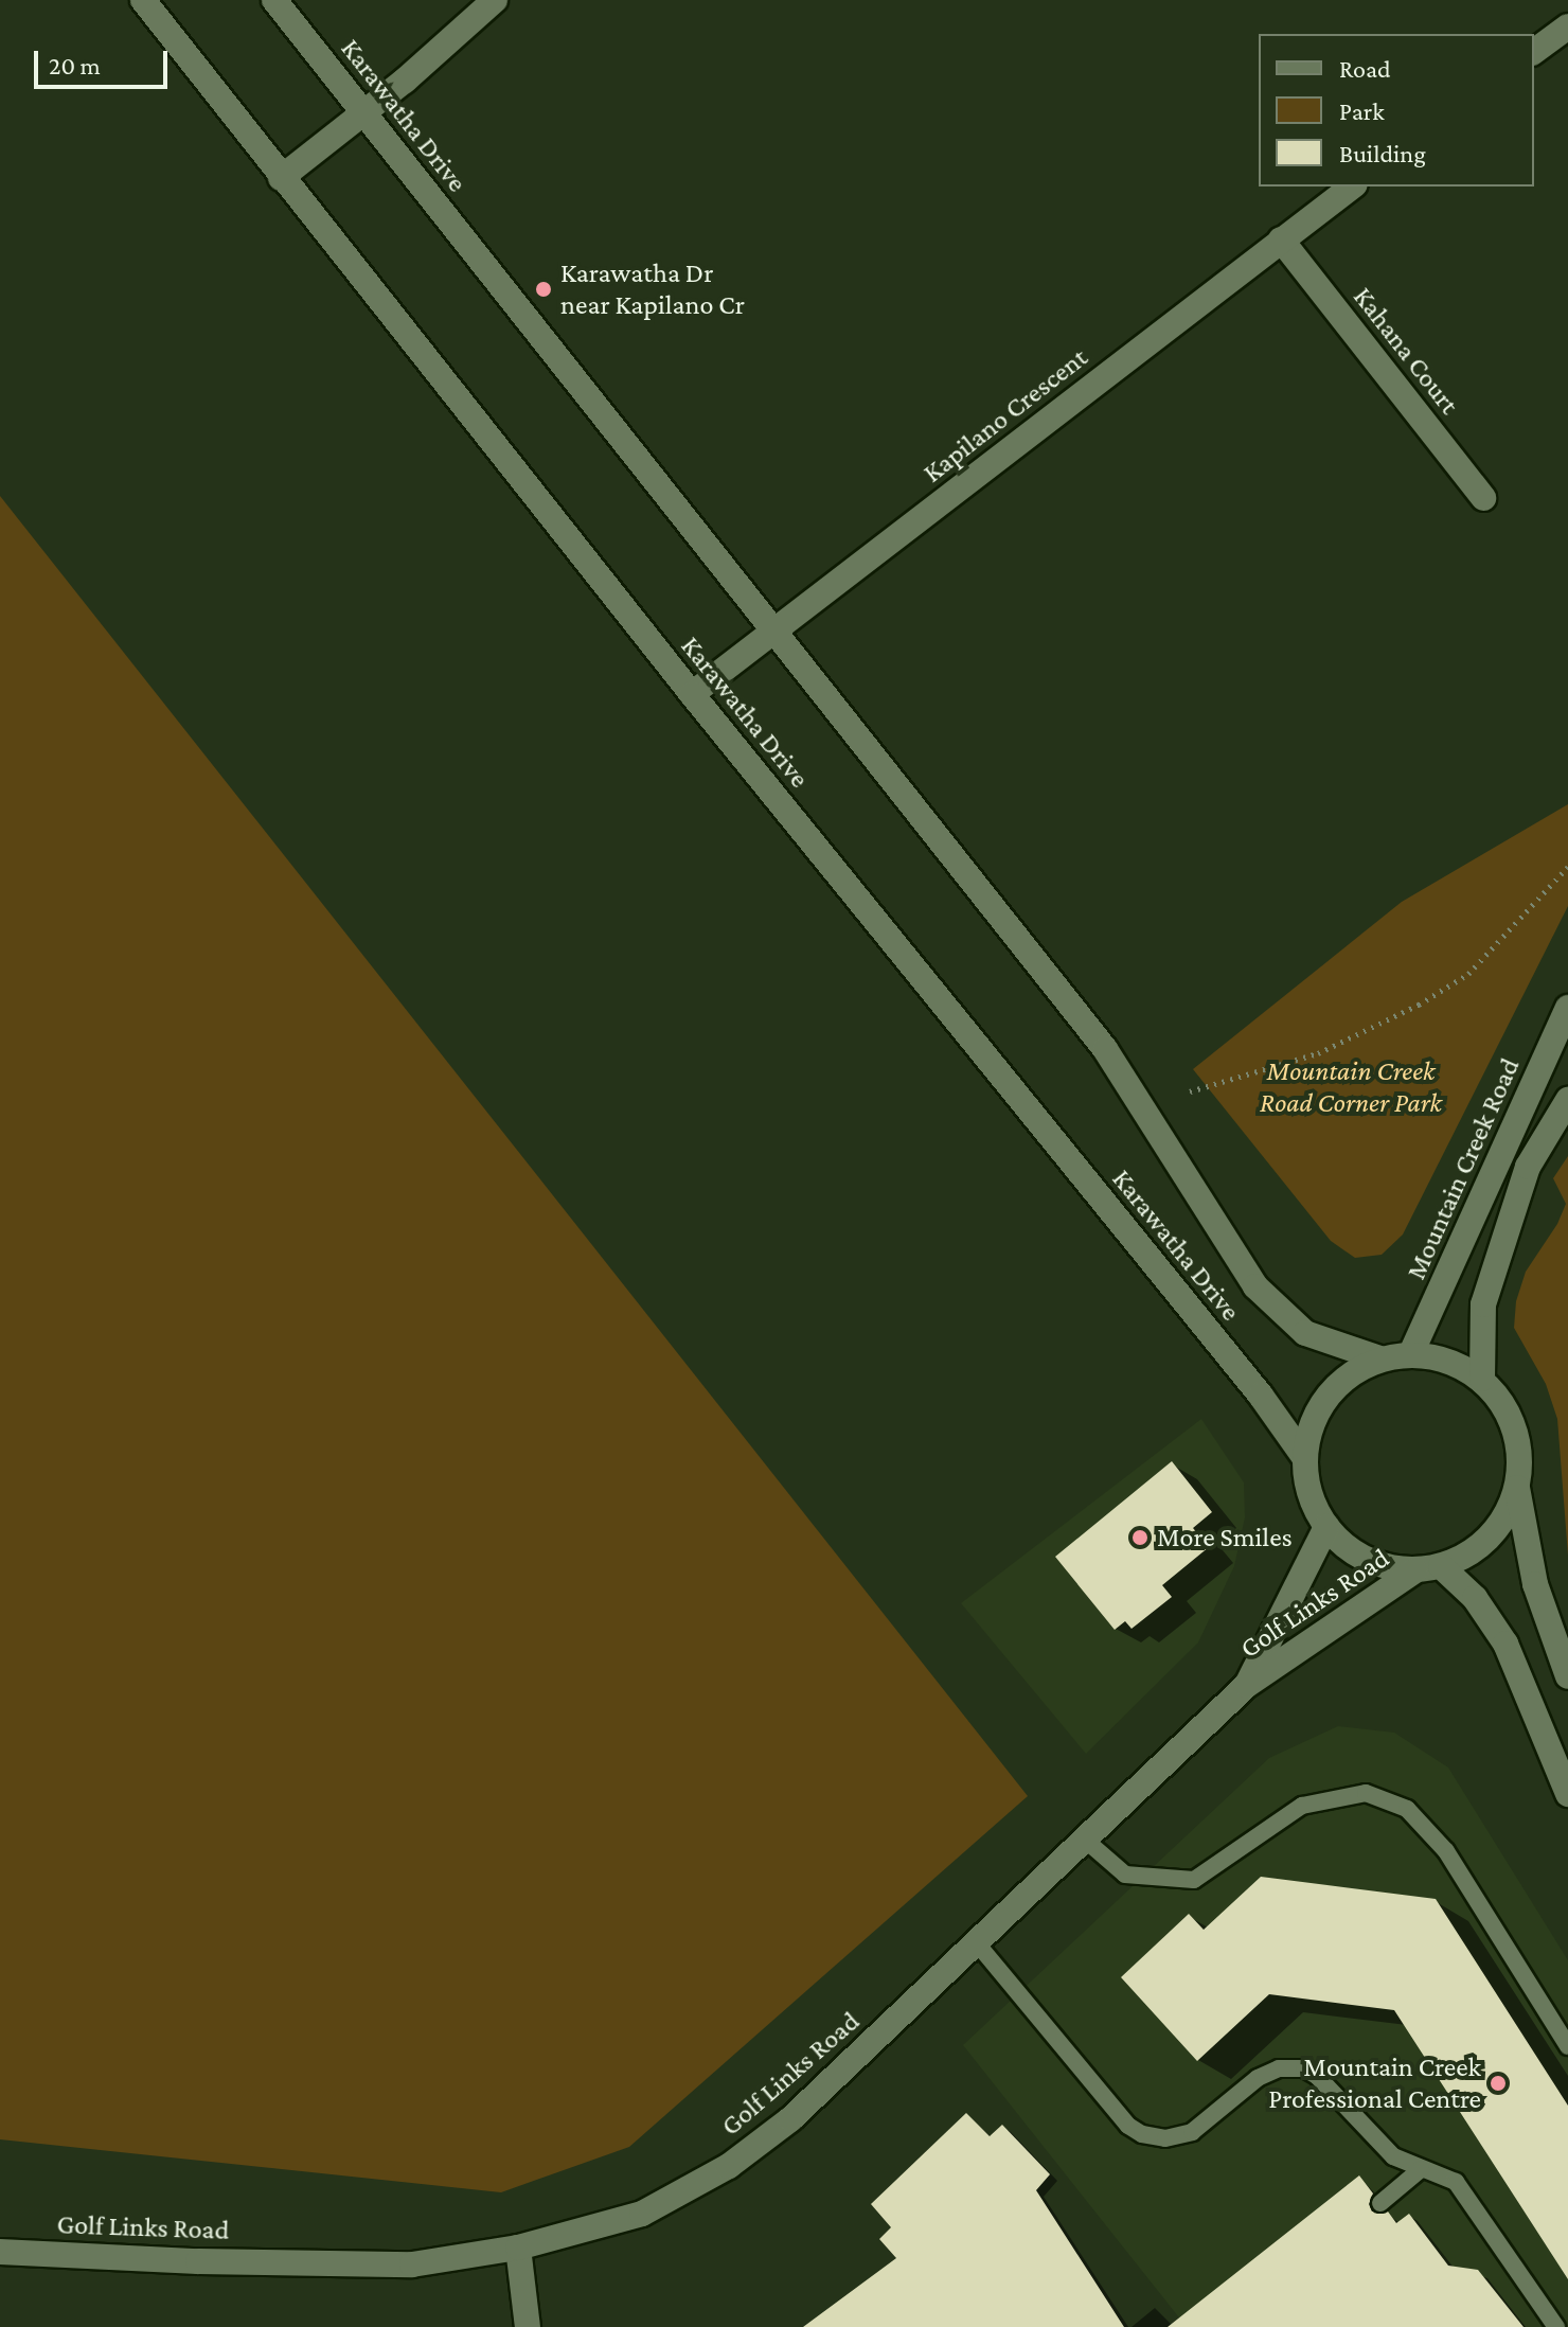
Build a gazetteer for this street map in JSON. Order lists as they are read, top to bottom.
{
  "streets": {
    "main road": [
      "Karawatha Drive",
      "Kahana Court",
      "Kapilano Crescent",
      "Mountain Creek Road",
      "Golf Links Road"
    ]
  },
  "crossings": [
    ["Karawatha Drive", "Kapilano Crescent"],
    ["Karawatha Drive", "Mountain Creek Road"],
    ["Karawatha Drive", "Golf Links Road"],
    ["Kahana Court", "Kapilano Crescent"],
    ["Mountain Creek Road", "Golf Links Road"]
  ],
  "parks": ["Mountain Creek Road Corner Park"],
  "places": ["Karawatha Dr near Kapilano Cr", "More Smiles", "Mountain Creek Professional Centre"],
  "legend": ["Road", "Park", "Building"],
  "scale_bar": "20 m"
}
